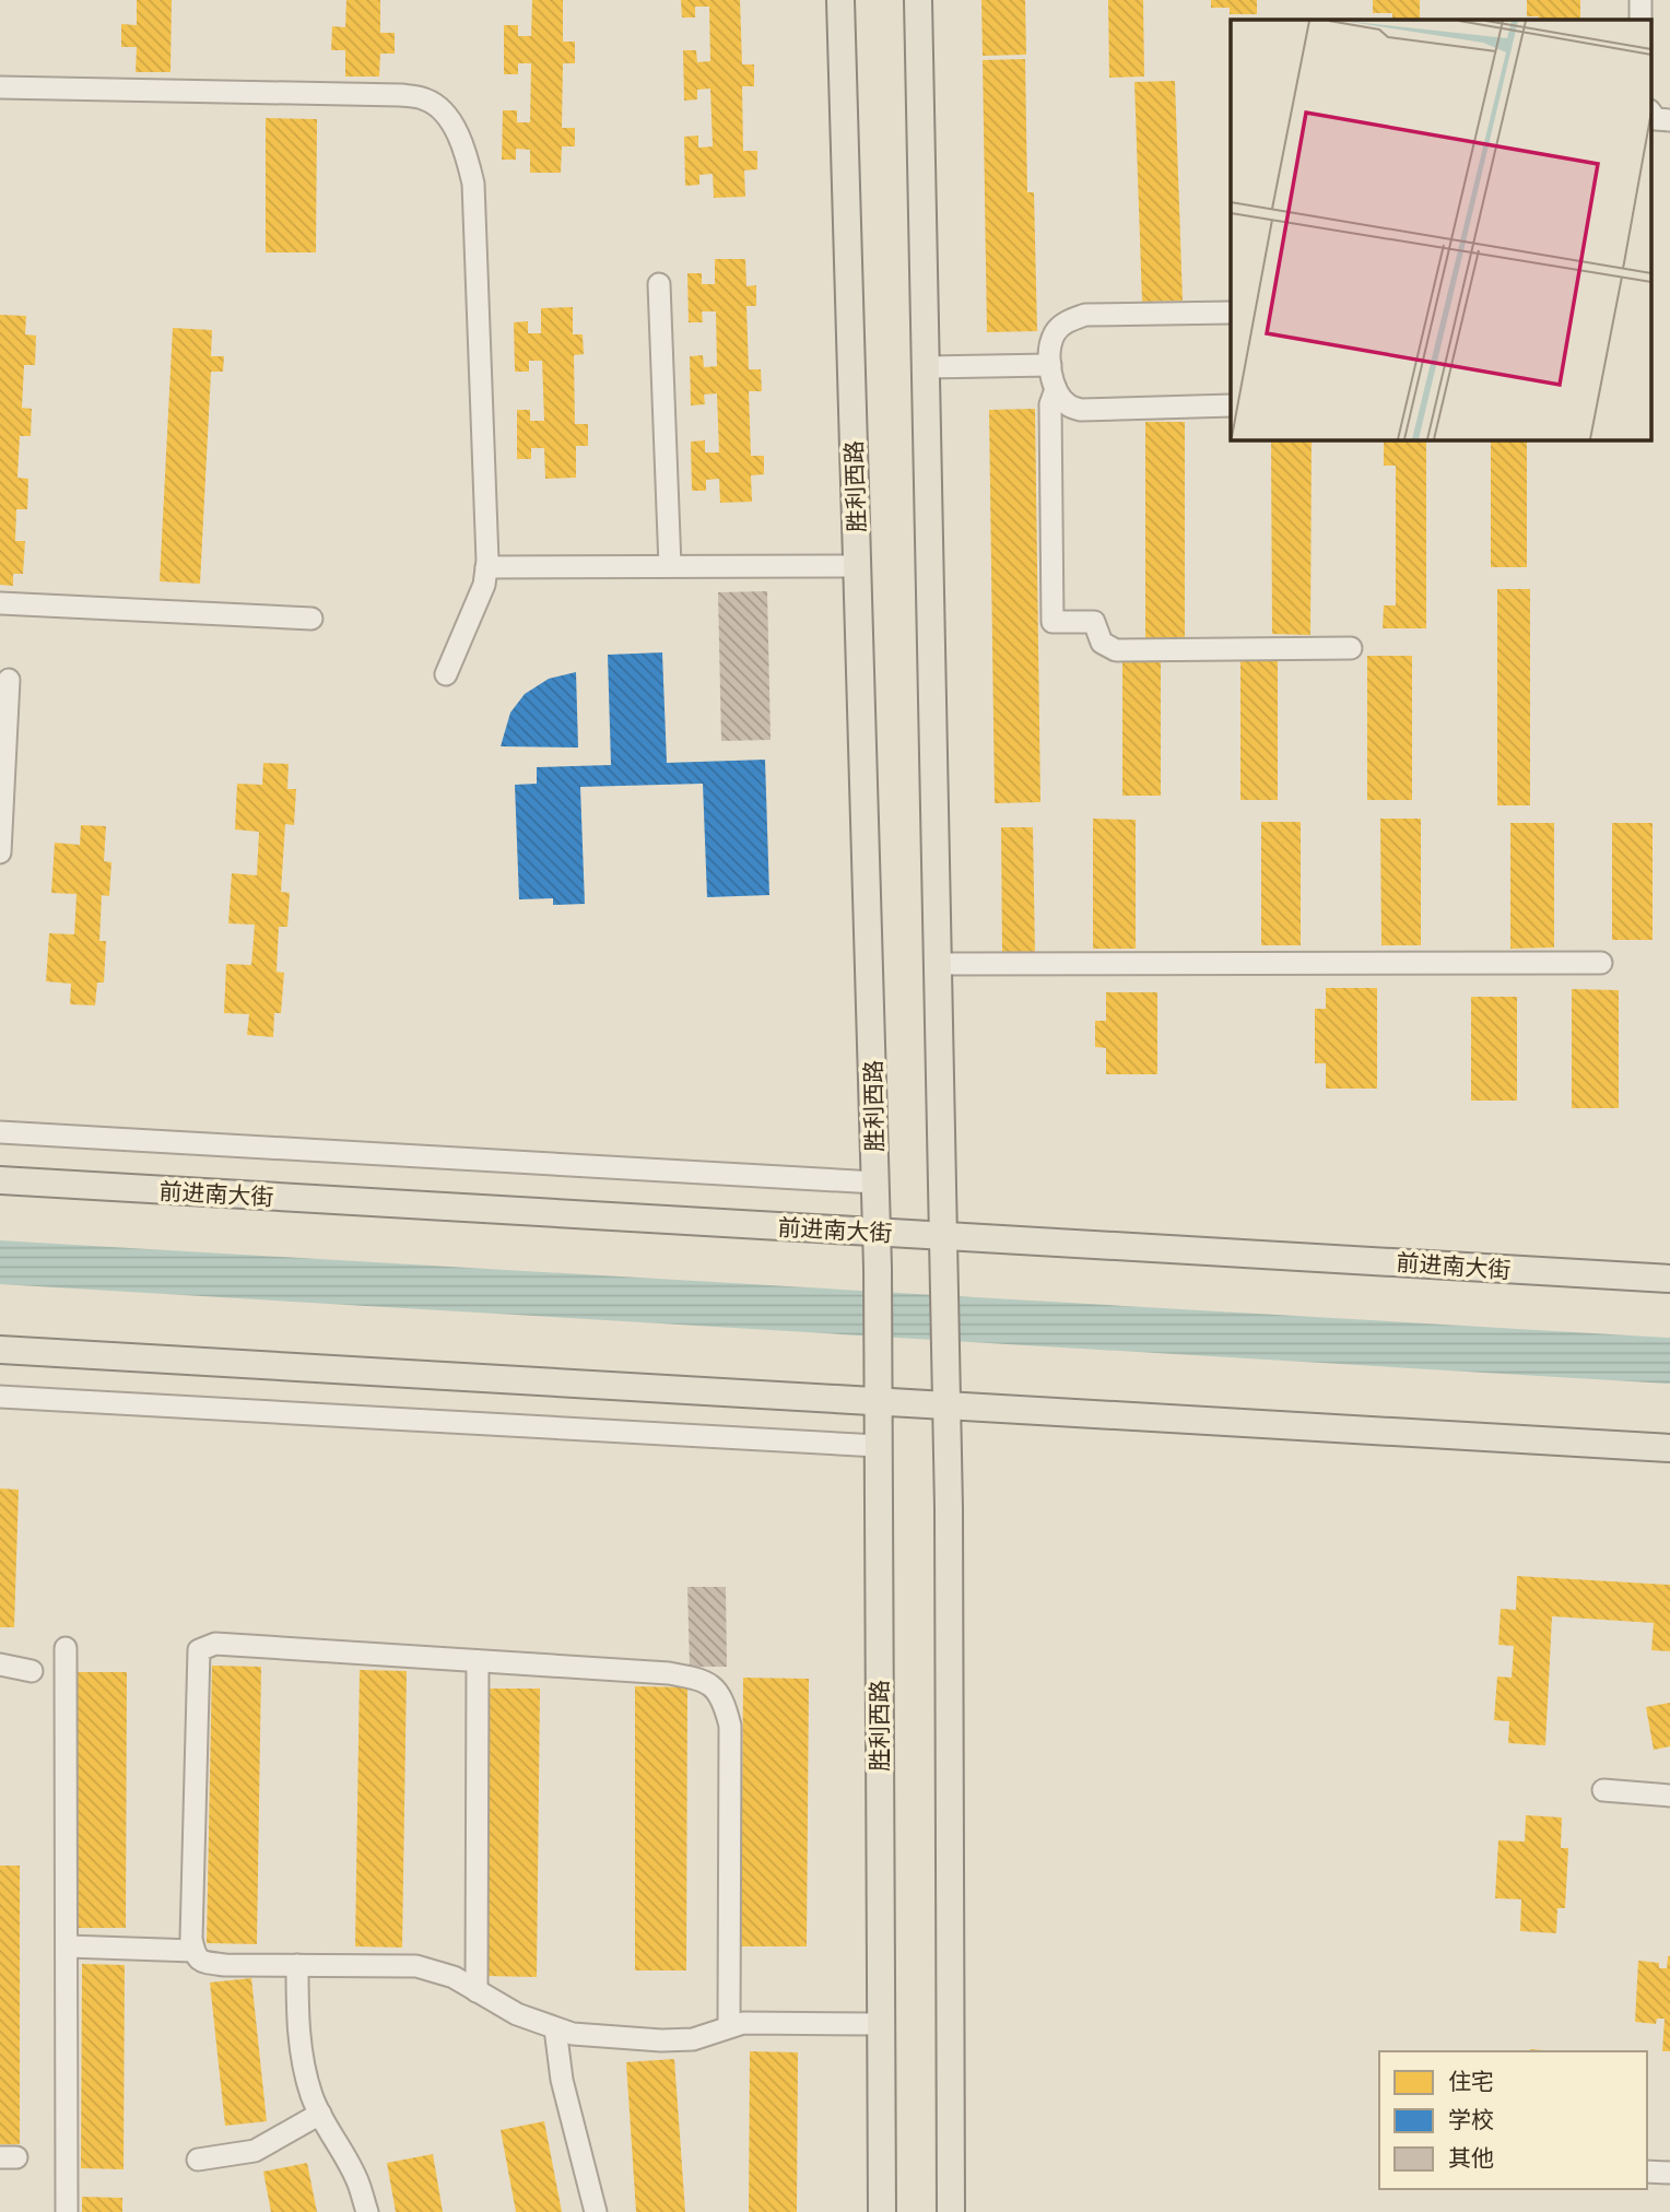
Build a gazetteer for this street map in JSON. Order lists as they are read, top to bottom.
{
  "streets": {
    "main road": ["胜利西路", "前进南大街"]
  },
  "crossings": [
    ["胜利西路", "前进南大街"]
  ],
  "legend": ["住宅", "学校", "其他"]
}
